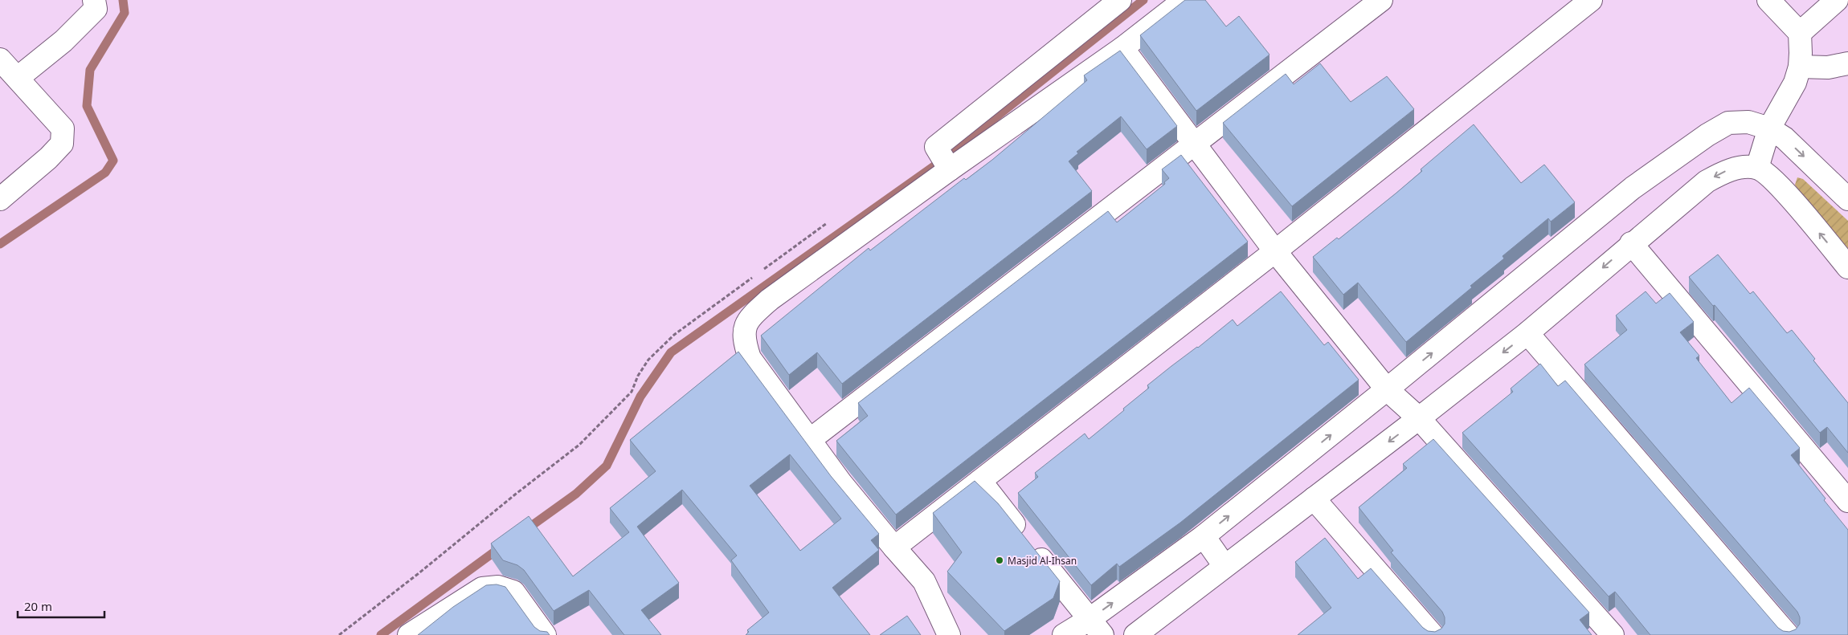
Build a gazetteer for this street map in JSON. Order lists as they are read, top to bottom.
{
  "places": ["Masjid Al-Ihsan"],
  "scale_bar": "20 m"
}
